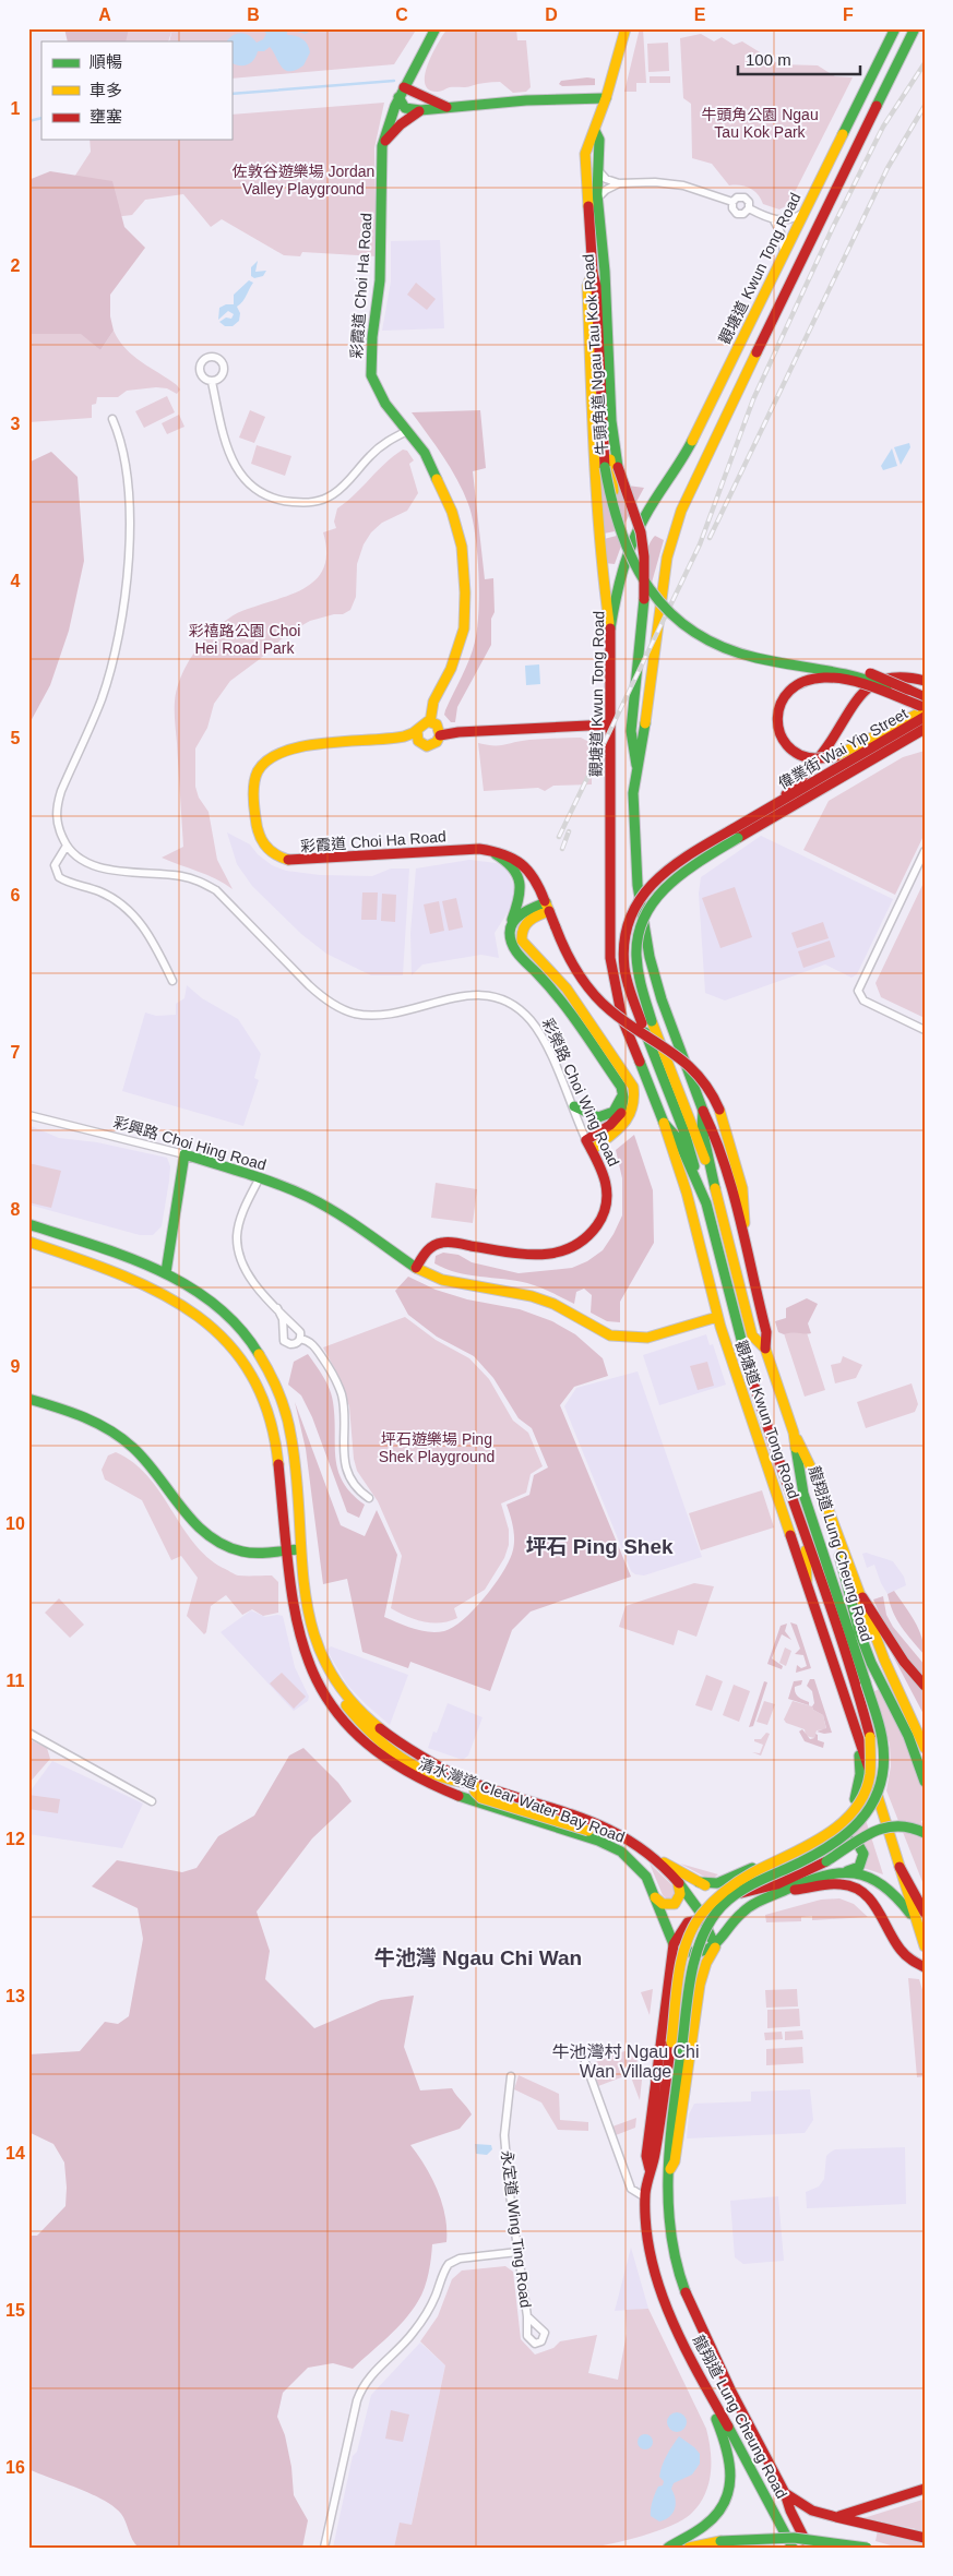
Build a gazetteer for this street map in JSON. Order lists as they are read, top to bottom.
{
  "streets": {
    "main road": [
      "觀塘道 Kwun Tong Road",
      "彩霞道 Choi Ha Road",
      "牛頭角道 Ngau Tau Kok Road",
      "偉業街 Wai Yip Street",
      "彩榮路 Choi Wing Road",
      "彩興路 Choi Hing Road",
      "龍翔道 Lung Cheung Road",
      "清水灣道 Clear Water Bay Road"
    ],
    "street": ["永定道 Wing Ting Road"]
  },
  "crossings": [
    ["觀塘道 Kwun Tong Road", "彩霞道 Choi Ha Road"],
    ["觀塘道 Kwun Tong Road", "牛頭角道 Ngau Tau Kok Road"],
    ["觀塘道 Kwun Tong Road", "彩興路 Choi Hing Road"],
    ["觀塘道 Kwun Tong Road", "龍翔道 Lung Cheung Road"],
    ["彩榮路 Choi Wing Road", "彩興路 Choi Hing Road"]
  ],
  "districts": ["坪石 Ping Shek", "牛池灣 Ngau Chi Wan", "牛池灣村 Ngau Chi Wan Village"],
  "parks": [
    "牛頭角公園 Ngau Tau Kok Park",
    "佐敦谷遊樂場 Jordan Valley Playground",
    "彩禧路公園 Choi Hei Road Park",
    "坪石遊樂場 Ping Shek Playground"
  ],
  "legend": ["順暢", "車多", "壅塞"],
  "scale_bar": "100 m",
  "grid": {
    "columns": [
      "A",
      "B",
      "C",
      "D",
      "E",
      "F"
    ],
    "rows": [
      "1",
      "2",
      "3",
      "4",
      "5",
      "6",
      "7",
      "8",
      "9",
      "10",
      "11",
      "12",
      "13",
      "14",
      "15",
      "16"
    ]
  }
}
